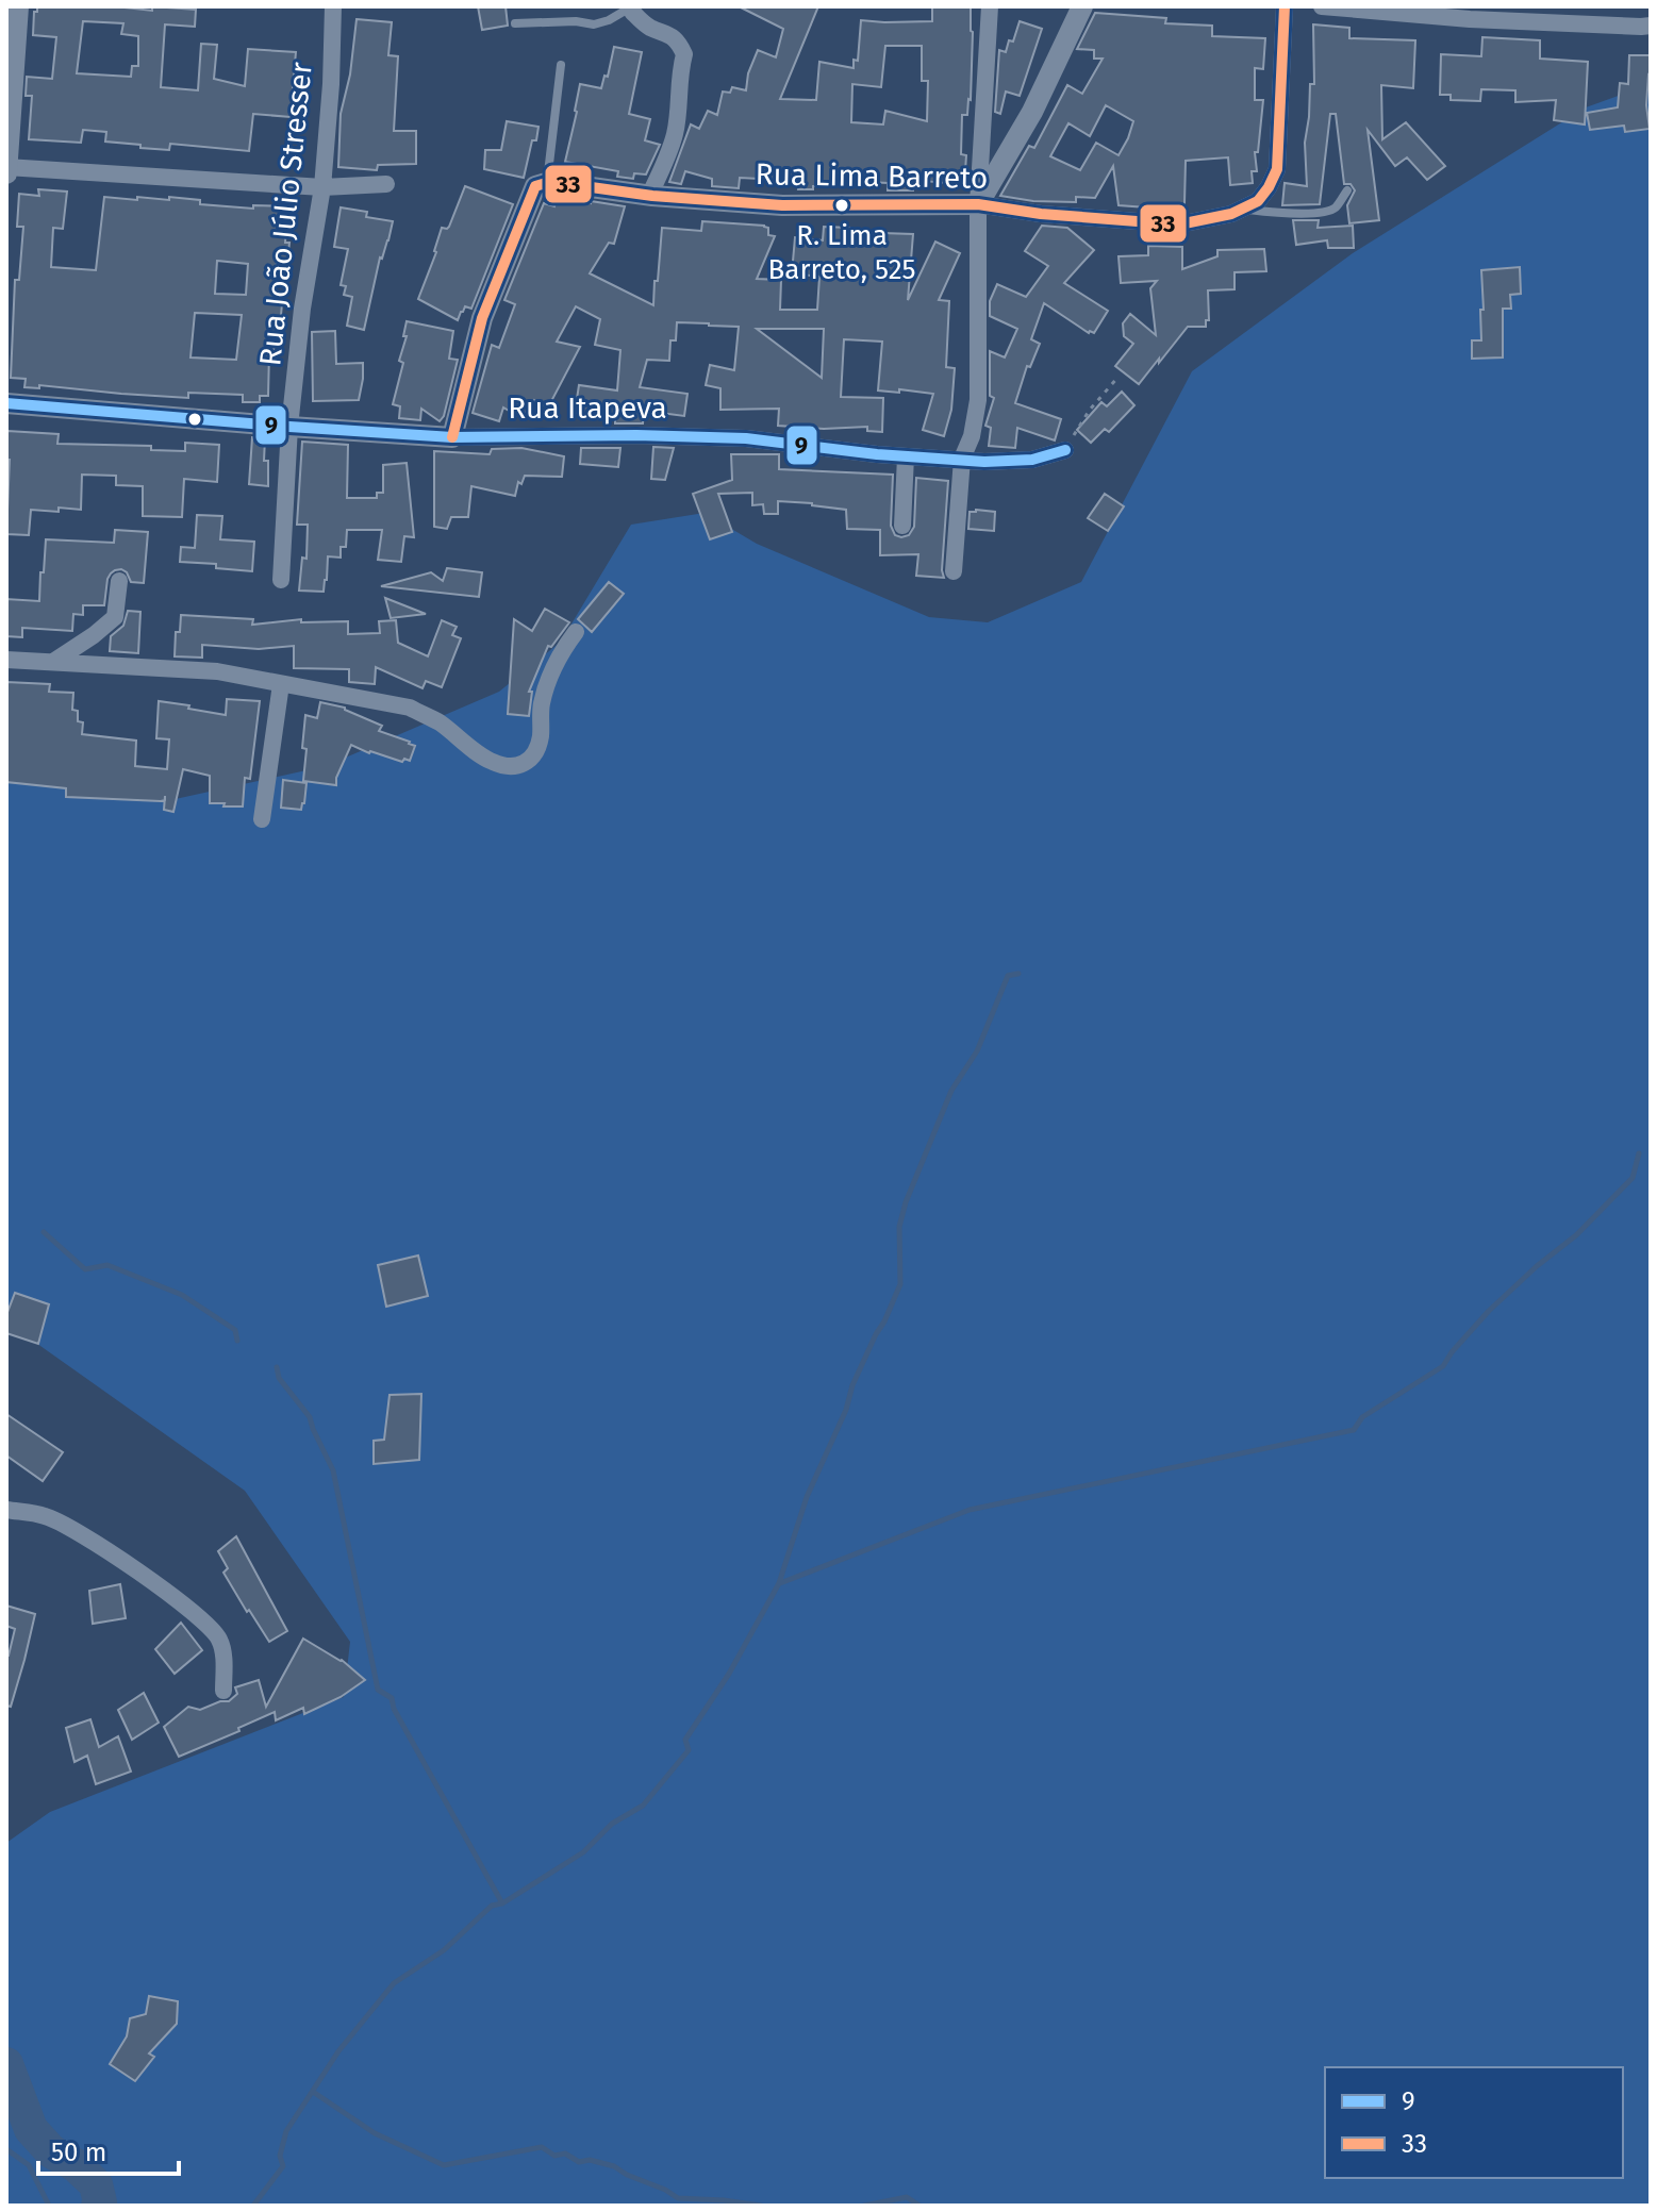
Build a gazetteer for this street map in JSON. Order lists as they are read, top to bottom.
{
  "streets": {
    "street": ["Rua Lima Barreto", "Rua João Júlio Stresser", "Rua Itapeva"]
  },
  "crossings": [
    ["Rua João Júlio Stresser", "Rua Itapeva"]
  ],
  "places": ["R. Lima Barreto, 525"],
  "lines": ["transit line 33", "transit line 9"],
  "legend": ["9", "33"],
  "scale_bar": "50 m"
}
